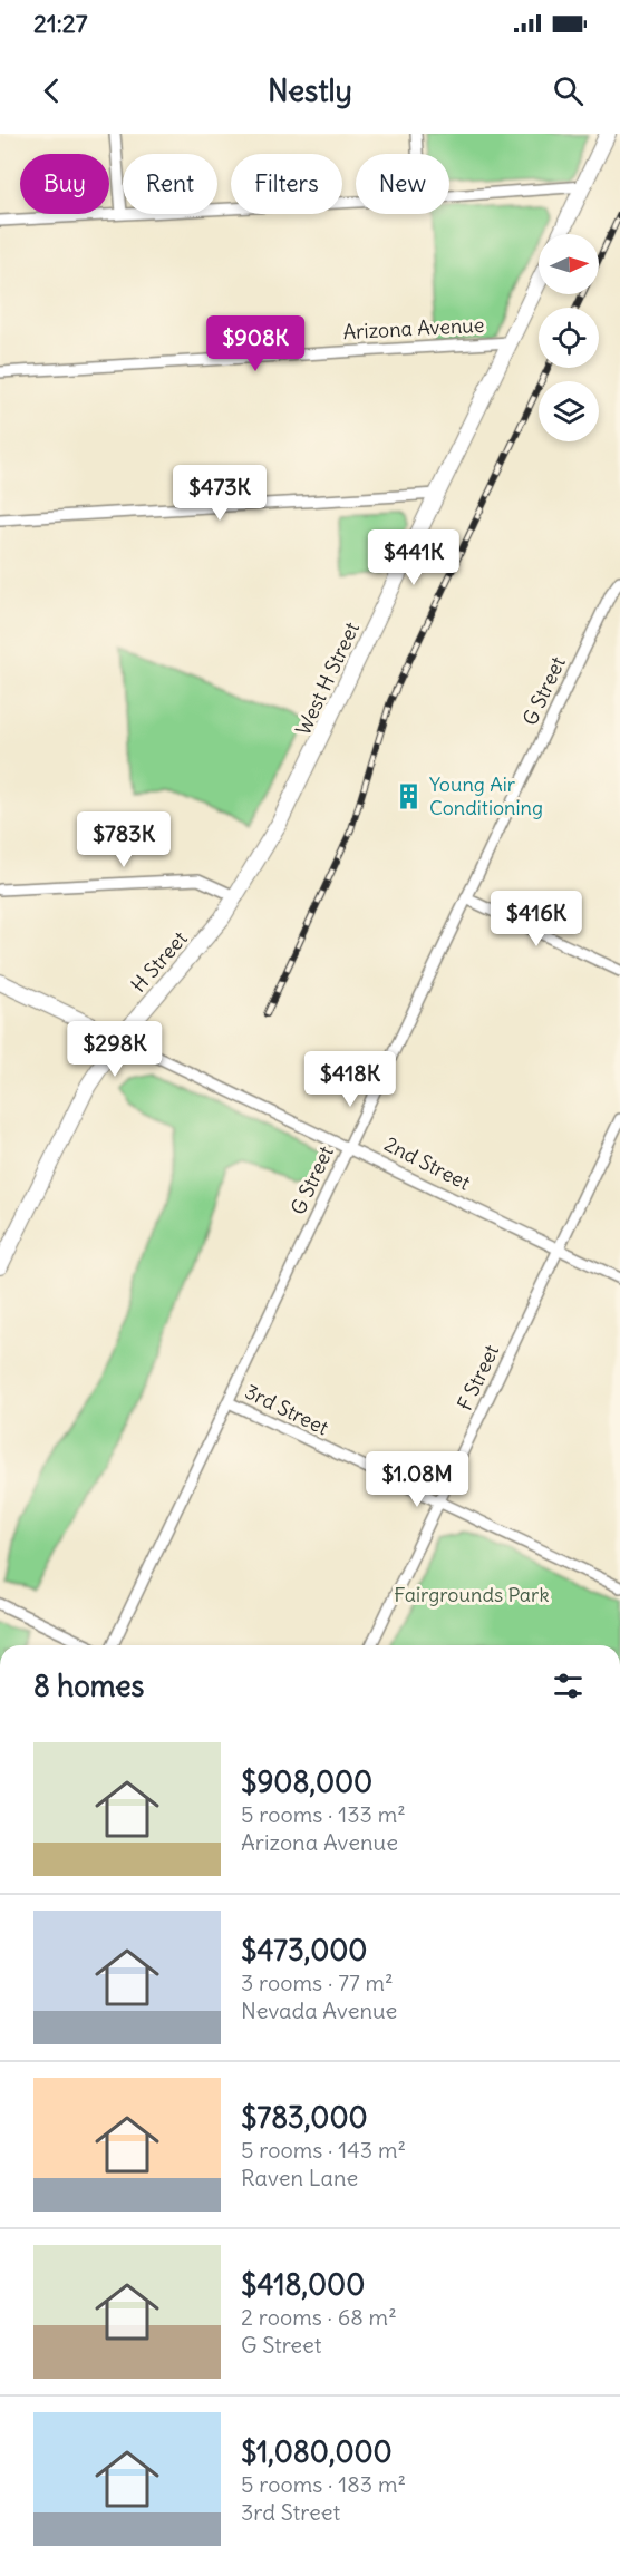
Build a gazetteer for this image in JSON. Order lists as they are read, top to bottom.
{
  "streets": {
    "street": [
      "Arizona Avenue",
      "West H Street",
      "G Street",
      "H Street",
      "2nd Street",
      "F Street",
      "3rd Street"
    ]
  },
  "crossings": [
    ["Arizona Avenue", "West H Street"],
    ["West H Street", "H Street"],
    ["G Street", "2nd Street"],
    ["G Street", "3rd Street"],
    ["H Street", "2nd Street"],
    ["2nd Street", "F Street"],
    ["F Street", "3rd Street"]
  ],
  "parks": ["Fairgrounds Park"],
  "places": {
    "building": ["Young Air Conditioning"]
  },
  "north": "right",
  "page": {
    "status": "21:27",
    "header": "Nestly",
    "chip": [
      "Buy",
      "Rent",
      "Filters",
      "New"
    ],
    "price": [
      "$908K",
      "$473K",
      "$441K",
      "$783K",
      "$416K",
      "$298K",
      "$418K",
      "$1.08M"
    ],
    "heading": "8 homes",
    "list": [
      {
        "name": "$908,000",
        "note": "5 rooms · 133 m² · Arizona Avenue"
      },
      {
        "name": "$473,000",
        "note": "3 rooms · 77 m² · Nevada Avenue"
      },
      {
        "name": "$783,000",
        "note": "5 rooms · 143 m² · Raven Lane"
      },
      {
        "name": "$418,000",
        "note": "2 rooms · 68 m² · G Street"
      },
      {
        "name": "$1,080,000",
        "note": "5 rooms · 183 m² · 3rd Street"
      }
    ]
  }
}
